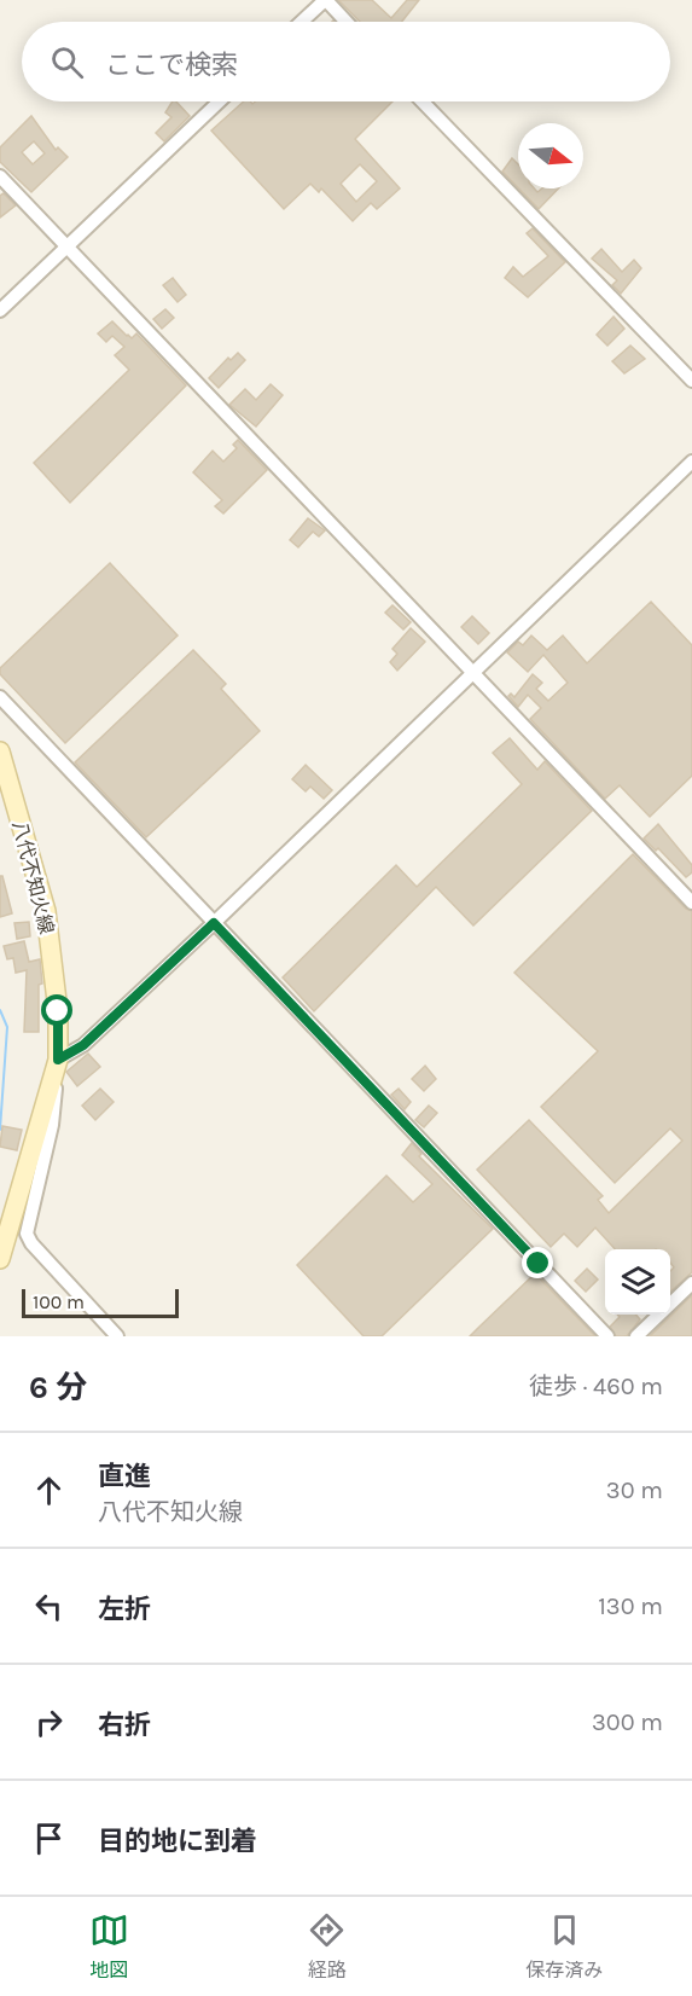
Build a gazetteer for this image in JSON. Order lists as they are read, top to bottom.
{
  "streets": {
    "main road": ["八代不知火線"]
  },
  "scale_bar": "100 m",
  "north": "right",
  "page": {
    "search": "ここで検索",
    "scale": "100 m",
    "heading": ["6 分", "徒歩 · 460 m"],
    "list": [
      ["直進", "八代不知火線", "30 m"],
      ["左折", "130 m"],
      ["右折", "300 m"],
      "目的地に到着"
    ],
    "nav": ["地図", "経路", "保存済み"]
  }
}
